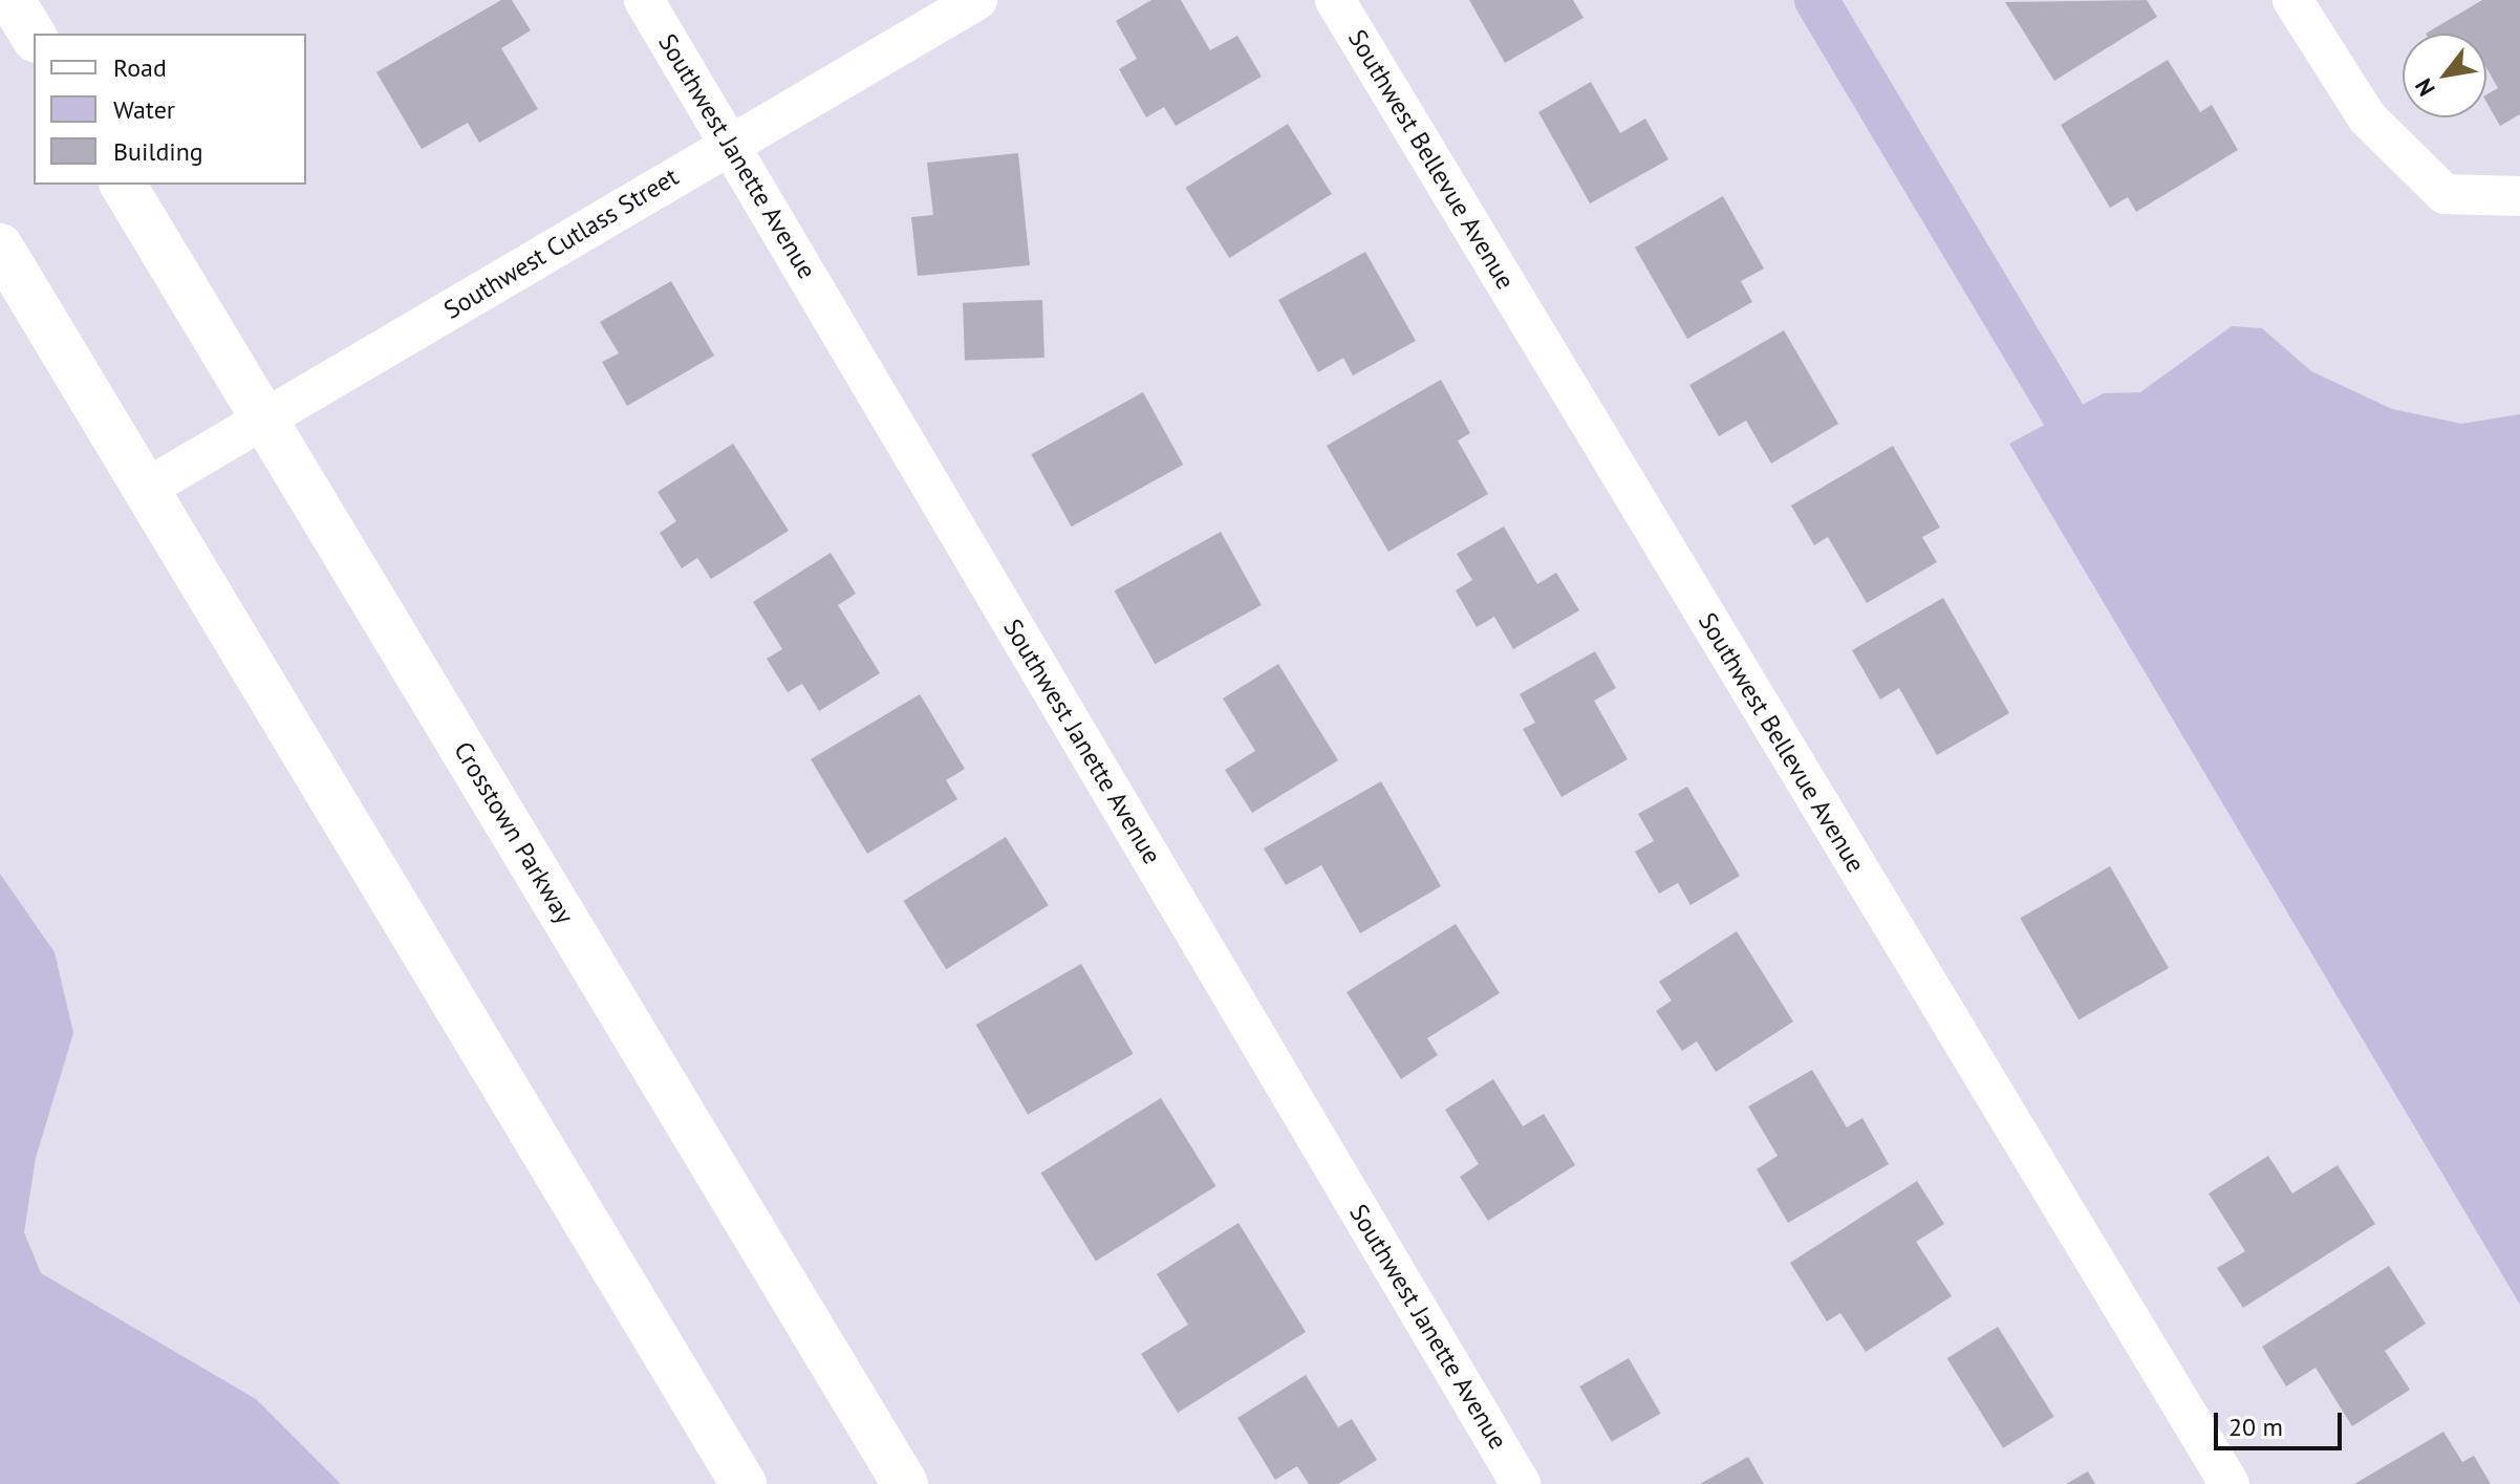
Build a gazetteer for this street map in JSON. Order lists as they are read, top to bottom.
{
  "streets": {
    "main road": ["Crosstown Parkway"],
    "street": ["Southwest Janette Avenue", "Southwest Bellevue Avenue", "Southwest Cutlass Street"]
  },
  "crossings": [
    ["Southwest Janette Avenue", "Southwest Cutlass Street"],
    ["Southwest Cutlass Street", "Crosstown Parkway"]
  ],
  "legend": ["Road", "Water", "Building"],
  "scale_bar": "20 m",
  "north": "bottom left"
}
